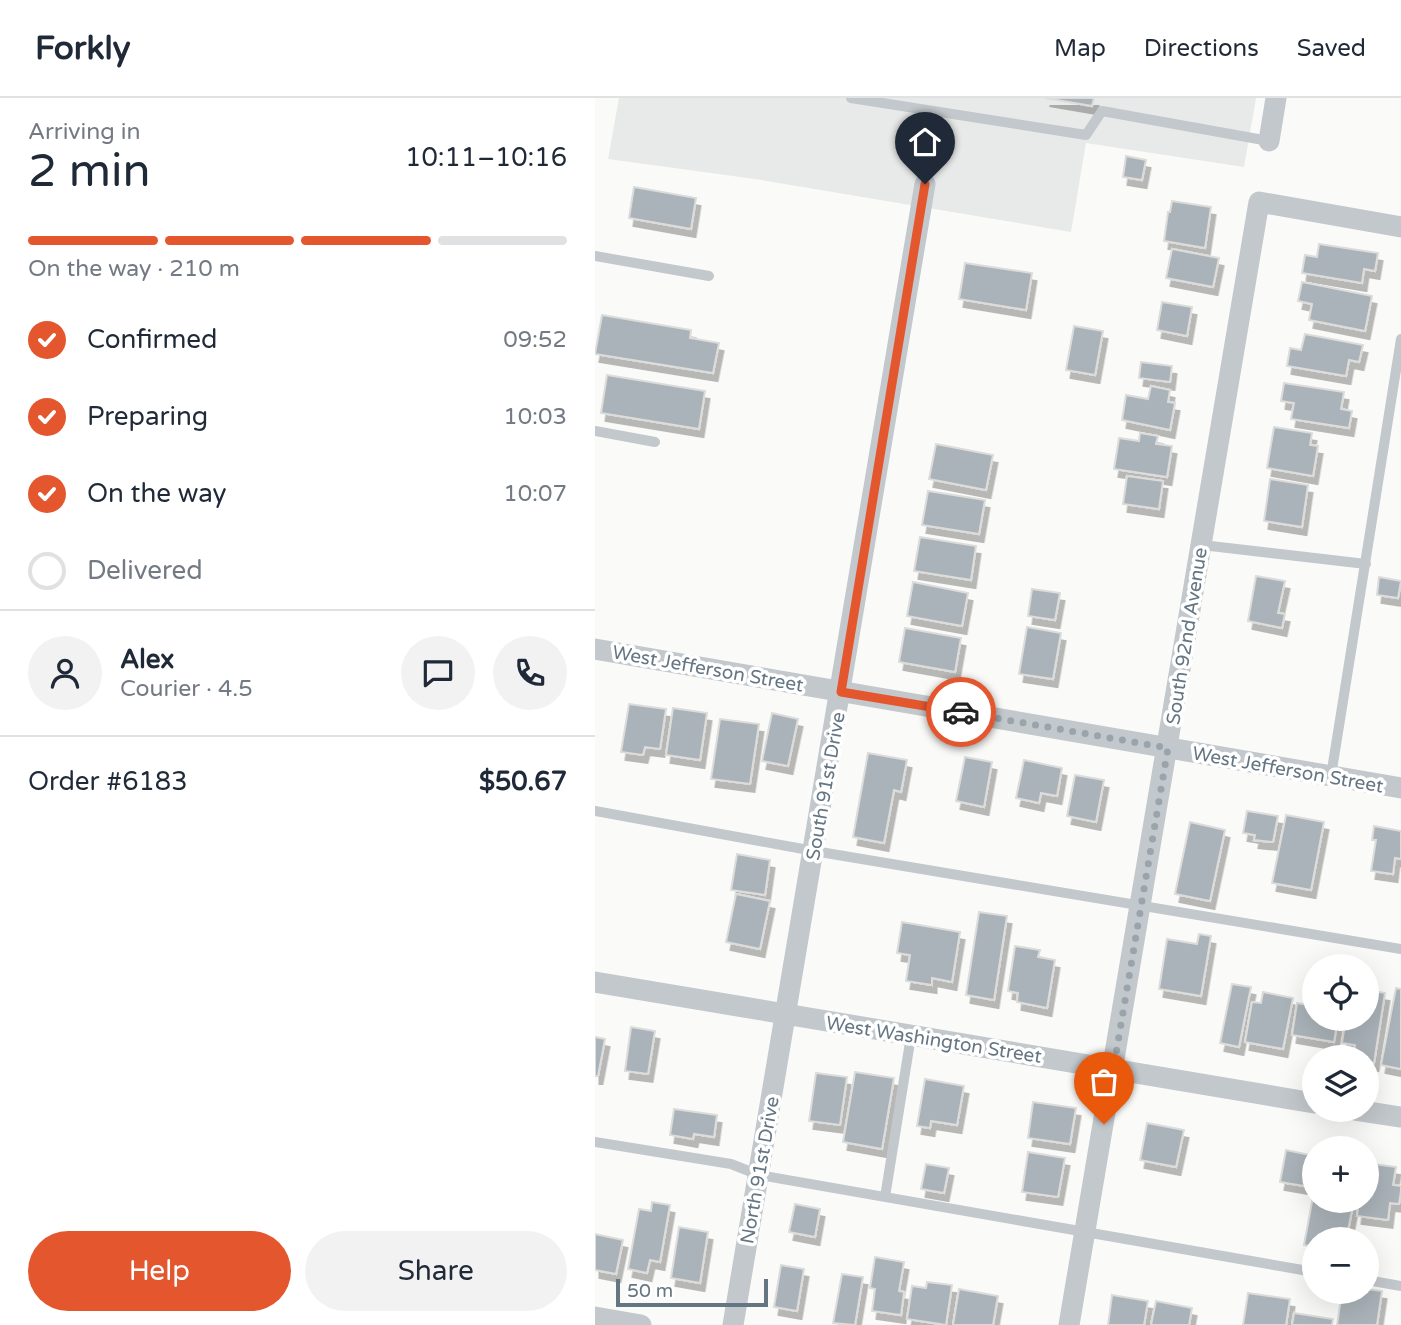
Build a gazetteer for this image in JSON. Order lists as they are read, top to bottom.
{
  "streets": {
    "street": [
      "South 92nd Avenue",
      "West Jefferson Street",
      "South 91st Drive",
      "West Washington Street",
      "North 91st Drive"
    ]
  },
  "crossings": [
    ["South 92nd Avenue", "West Jefferson Street"],
    ["South 92nd Avenue", "West Washington Street"],
    ["West Jefferson Street", "South 91st Drive"],
    ["South 91st Drive", "West Washington Street"],
    ["South 91st Drive", "North 91st Drive"],
    ["West Washington Street", "North 91st Drive"]
  ],
  "scale_bar": "50 m",
  "page": {
    "header": "Forkly",
    "nav": ["Map", "Directions", "Saved"],
    "heading": ["2 min", "Arriving in", "10:11–10:16"],
    "panel": [
      "Alex",
      "Courier · 4.5",
      "Order #6183",
      "$50.67"
    ],
    "bar": "On the way · 210 m",
    "list": [
      ["Confirmed", "09:52"],
      ["Preparing", "10:03"],
      ["On the way", "10:07"],
      "Delivered"
    ],
    "map_buttons": ["+", "−"],
    "buttons": ["Help", "Share"],
    "scale": "50 m"
  }
}
